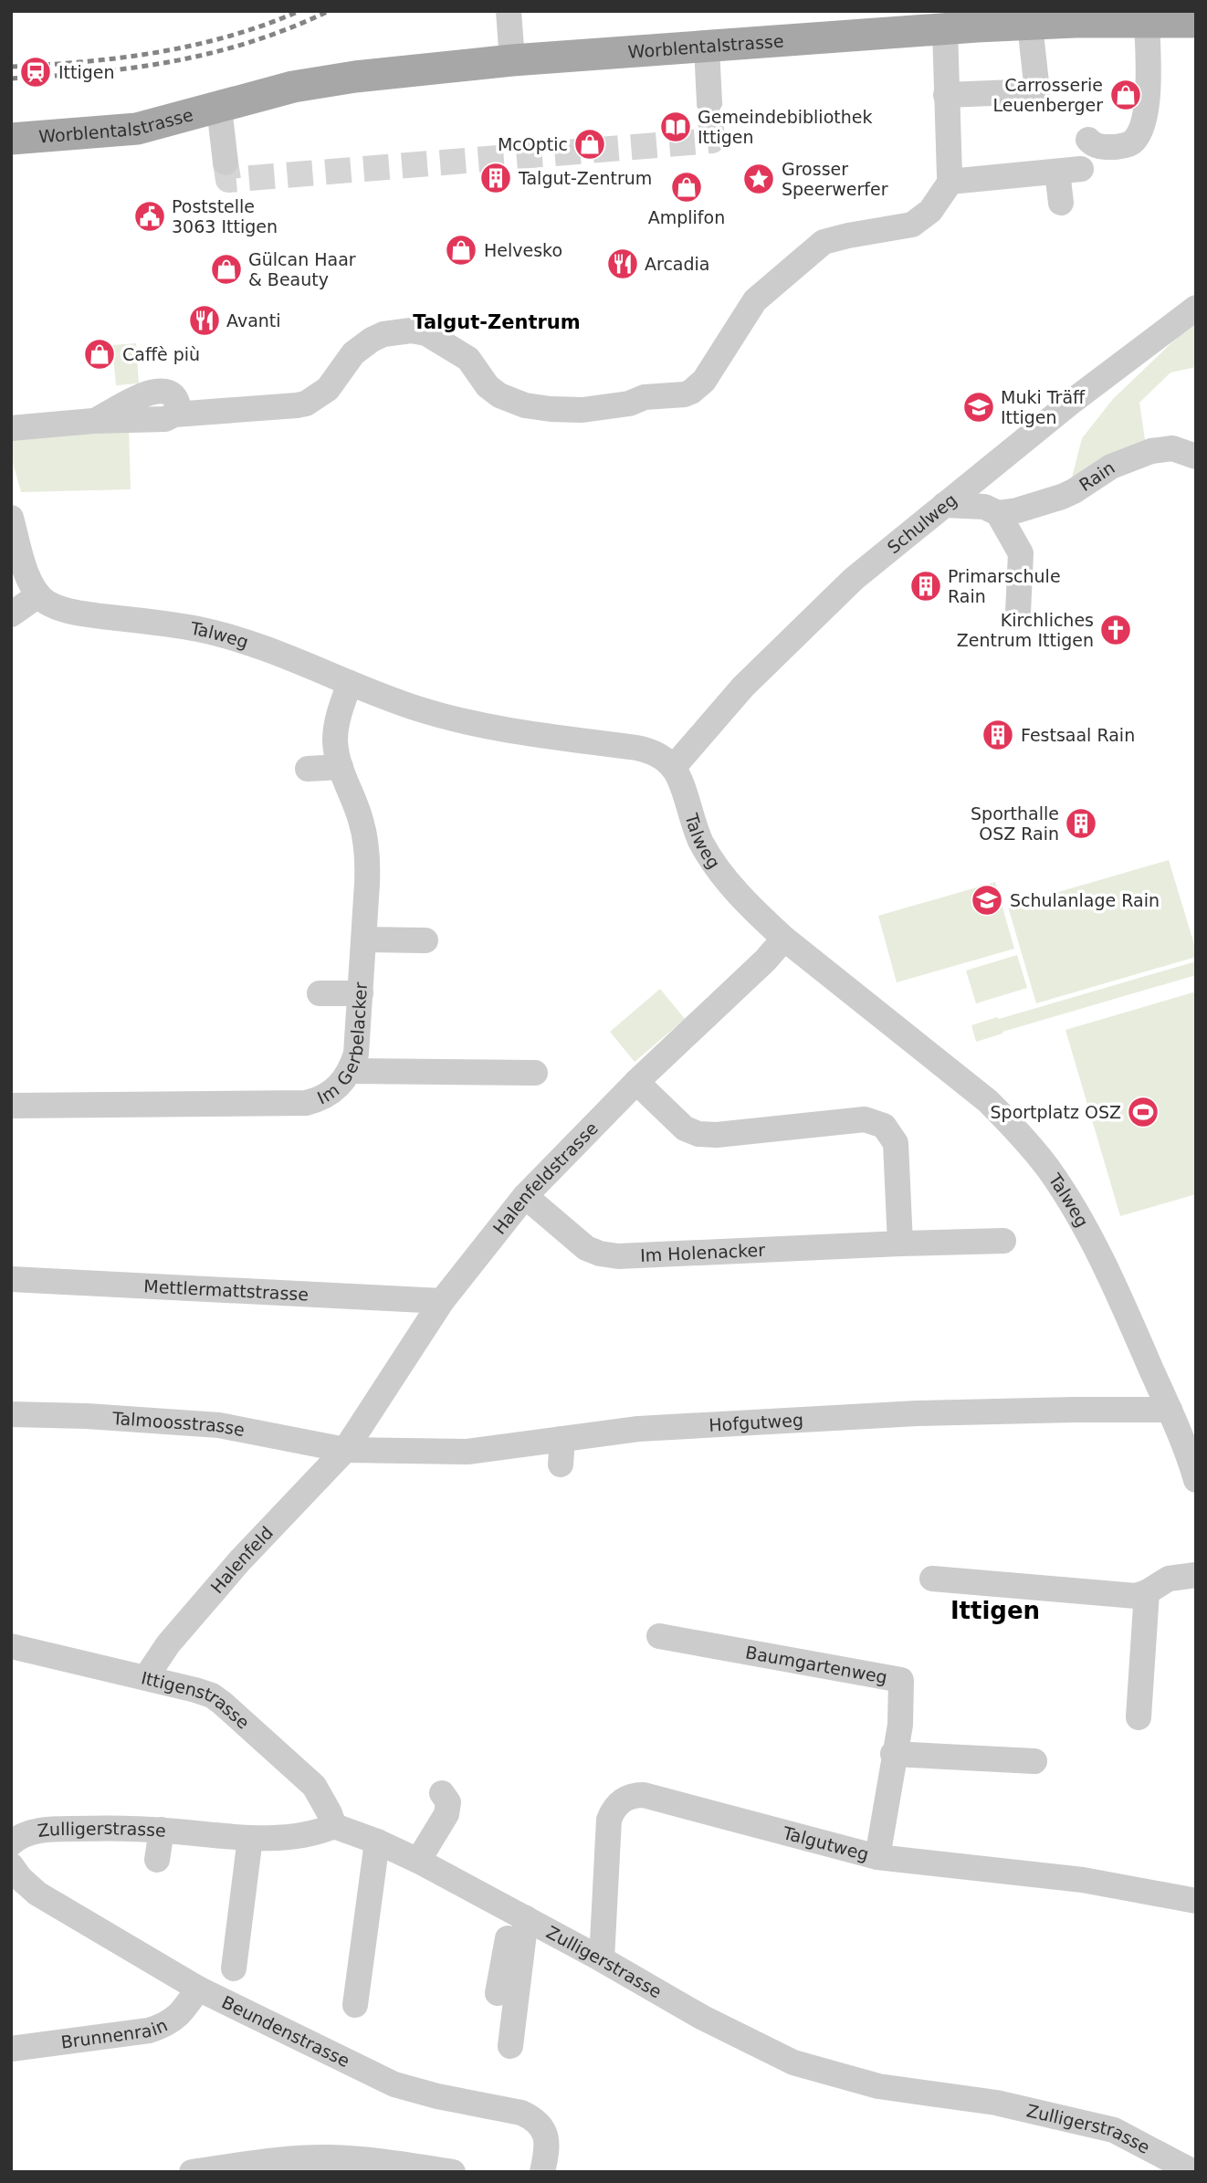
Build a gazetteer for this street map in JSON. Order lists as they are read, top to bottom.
{
  "streets": {
    "main road": ["Worblentalstrasse"],
    "street": [
      "Rain",
      "Schulweg",
      "Talweg",
      "Im Gerbelacker",
      "Halenfeldstrasse",
      "Im Holenacker",
      "Mettlermattstrasse",
      "Hofgutweg",
      "Talmoosstrasse",
      "Halenfeld",
      "Baumgartenweg",
      "Ittigenstrasse",
      "Zulligerstrasse",
      "Talgutweg",
      "Beundenstrasse",
      "Brunnenrain"
    ]
  },
  "crossings": [
    ["Rain", "Schulweg"],
    ["Schulweg", "Talweg"],
    ["Talweg", "Im Gerbelacker"],
    ["Talweg", "Halenfeldstrasse"],
    ["Talweg", "Hofgutweg"],
    ["Halenfeldstrasse", "Im Holenacker"],
    ["Halenfeldstrasse", "Mettlermattstrasse"],
    ["Halenfeldstrasse", "Hofgutweg"],
    ["Halenfeldstrasse", "Talmoosstrasse"],
    ["Halenfeldstrasse", "Halenfeld"],
    ["Hofgutweg", "Talmoosstrasse"],
    ["Hofgutweg", "Halenfeld"],
    ["Talmoosstrasse", "Halenfeld"],
    ["Halenfeld", "Ittigenstrasse"],
    ["Baumgartenweg", "Talgutweg"],
    ["Ittigenstrasse", "Zulligerstrasse"],
    ["Zulligerstrasse", "Talgutweg"],
    ["Beundenstrasse", "Brunnenrain"]
  ],
  "districts": ["Talgut-Zentrum", "Ittigen"],
  "places": {
    "station": ["Ittigen"],
    "shop": [
      "Carrosserie Leuenberger",
      "McOptic",
      "Amplifon",
      "Helvesko",
      "Gülcan Haar & Beauty",
      "Caffè più"
    ],
    "library": ["Gemeindebibliothek Ittigen"],
    "building": [
      "Talgut-Zentrum",
      "Primarschule Rain",
      "Festsaal Rain",
      "Sporthalle OSZ Rain"
    ],
    "place": ["Grosser Speerwerfer"],
    "public building": ["Poststelle 3063 Ittigen"],
    "restaurant": ["Arcadia", "Avanti"],
    "school or university": ["Muki Träff Ittigen", "Schulanlage Rain"],
    "church": ["Kirchliches Zentrum Ittigen"],
    "sports": ["Sportplatz OSZ"]
  }
}
